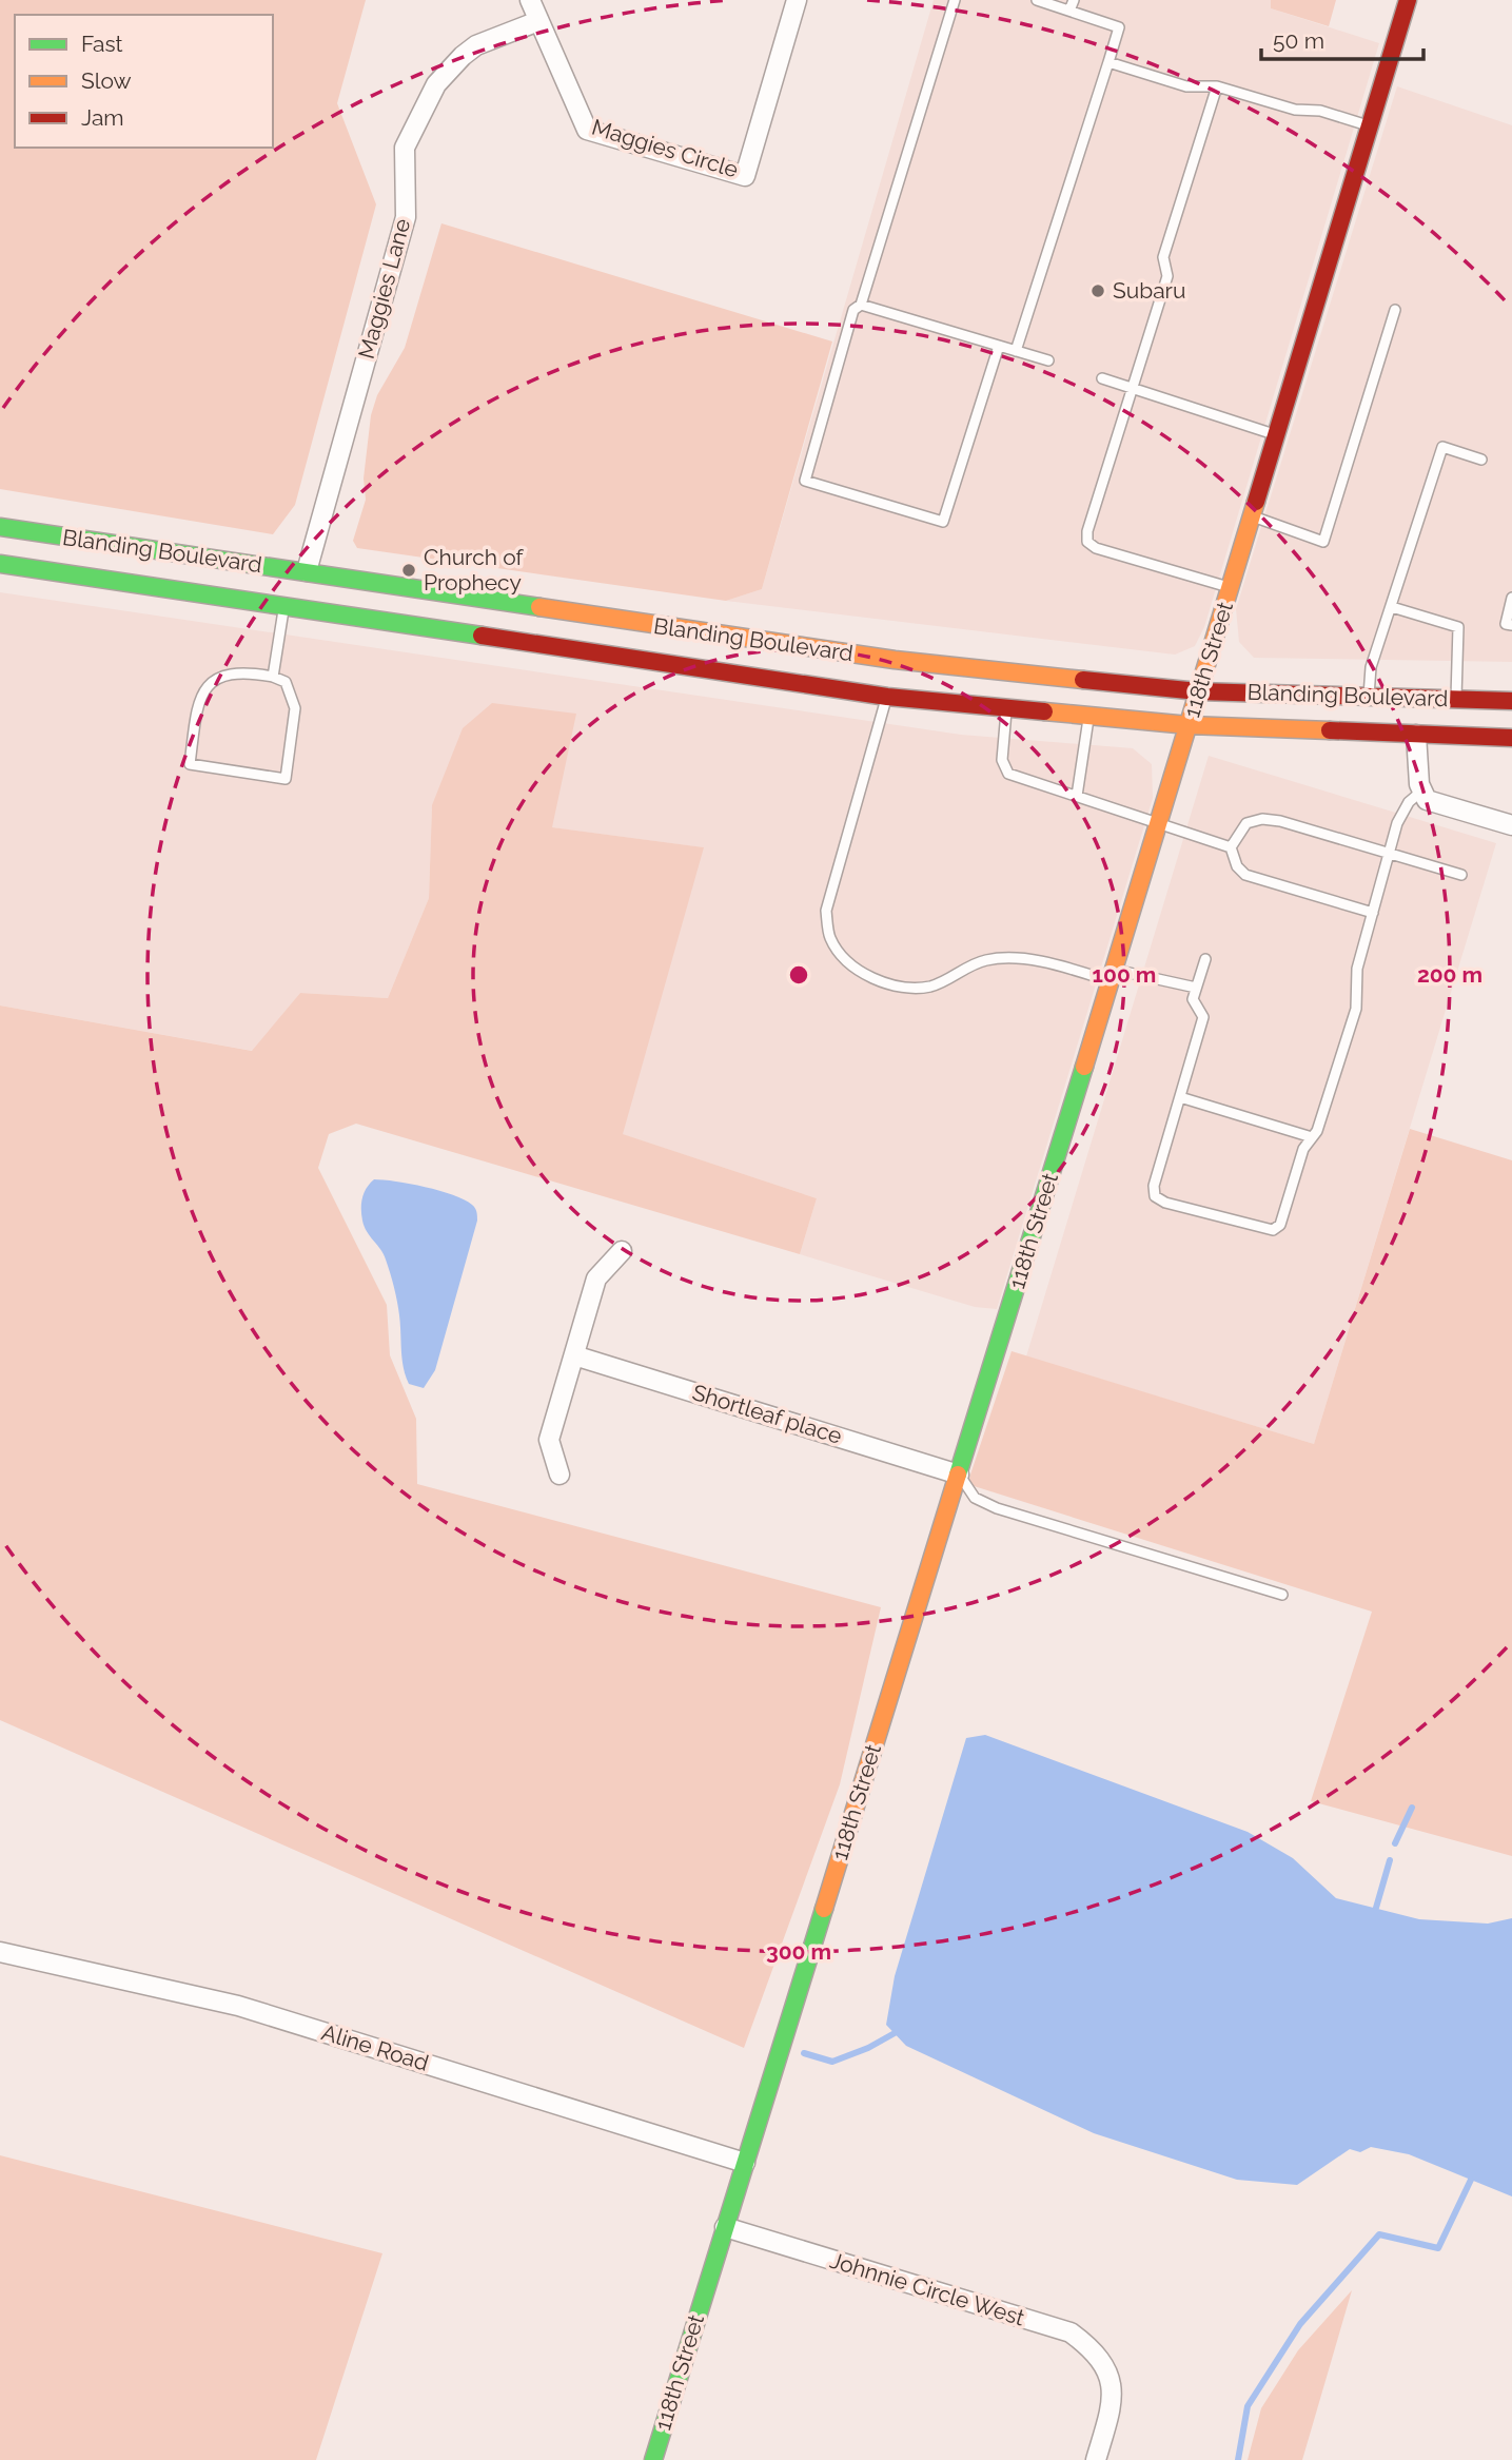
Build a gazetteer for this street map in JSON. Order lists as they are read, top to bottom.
{
  "streets": {
    "main road": ["Blanding Boulevard", "118th Street"],
    "street": [
      "Maggies Circle",
      "Maggies Lane",
      "Shortleaf place",
      "Aline Road",
      "Johnnie Circle West"
    ]
  },
  "crossings": [
    ["Maggies Circle", "Maggies Lane"],
    ["Maggies Lane", "Blanding Boulevard"],
    ["Blanding Boulevard", "118th Street"],
    ["118th Street", "Shortleaf place"],
    ["118th Street", "Aline Road"],
    ["118th Street", "Johnnie Circle West"]
  ],
  "places": ["Subaru", "Church of Prophecy"],
  "legend": ["Fast", "Slow", "Jam"],
  "scale_bar": "50 m",
  "rings": ["100 m", "200 m", "300 m"]
}
